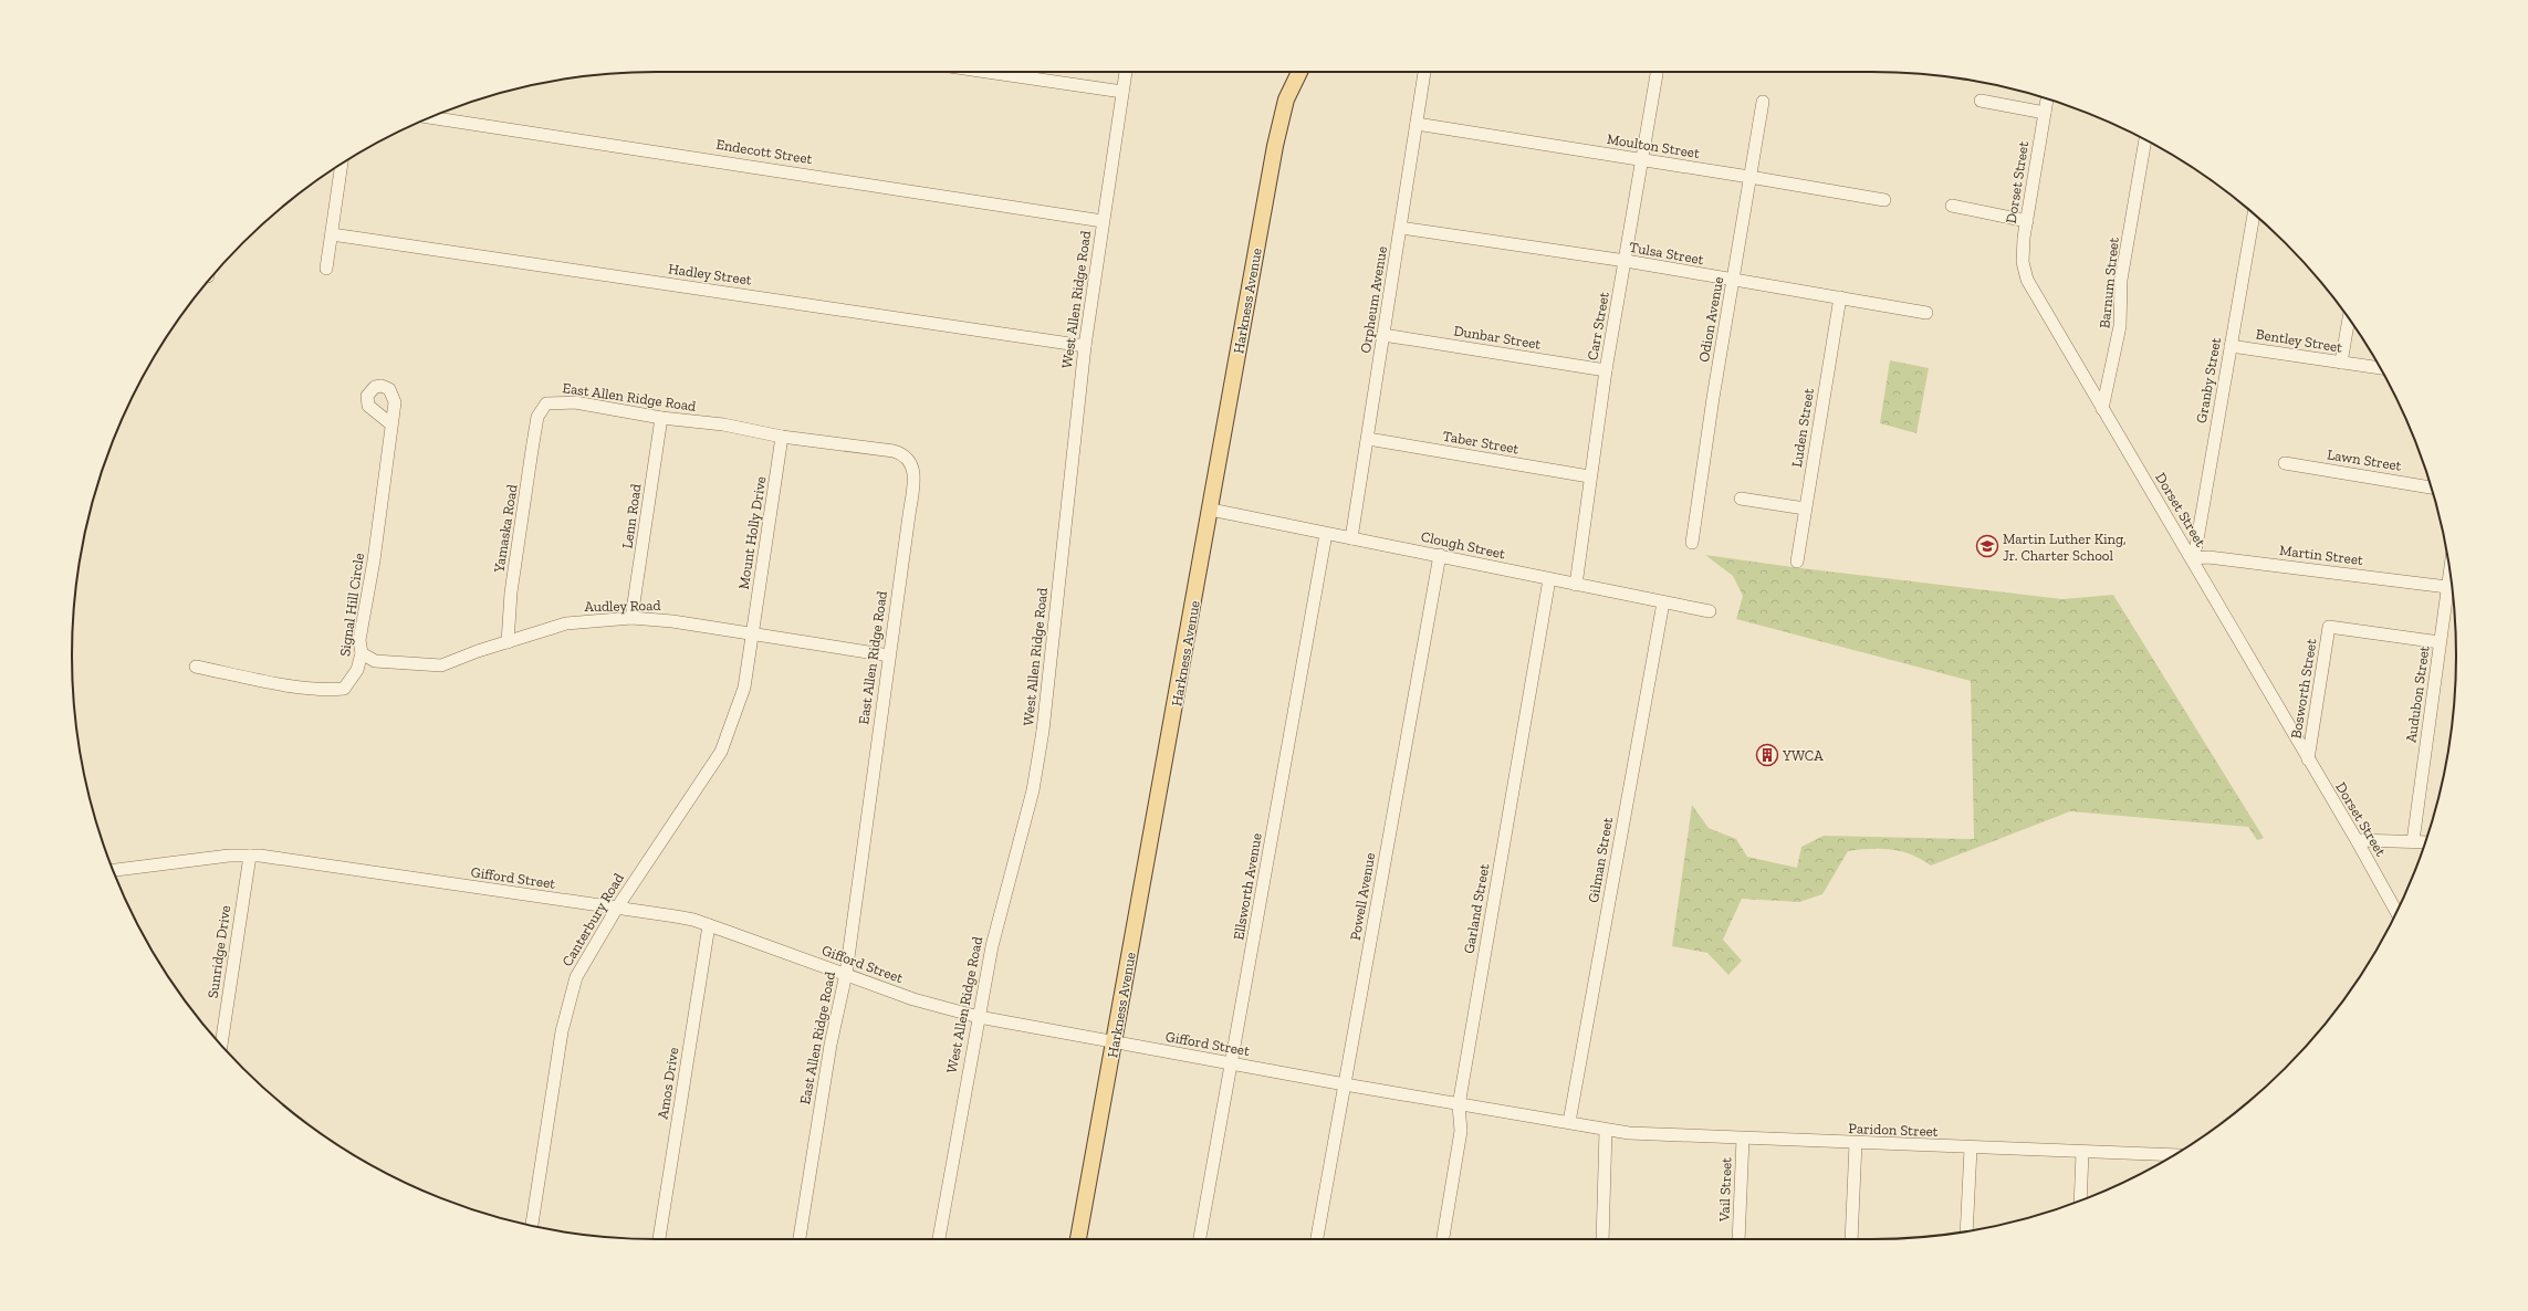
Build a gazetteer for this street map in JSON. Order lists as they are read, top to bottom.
{
  "streets": {
    "main road": ["Harkness Avenue"],
    "street": [
      "Moulton Street",
      "Endecott Street",
      "Dorset Street",
      "Tulsa Street",
      "Hadley Street",
      "Barnum Street",
      "West Allen Ridge Road",
      "Orpheum Avenue",
      "Odion Avenue",
      "Carr Street",
      "Dunbar Street",
      "Bentley Street",
      "Granby Street",
      "East Allen Ridge Road",
      "Luden Street",
      "Taber Street",
      "Lawn Street",
      "Lenn Road",
      "Yamaska Road",
      "Mount Holly Drive",
      "Clough Street",
      "Martin Street",
      "Signal Hill Circle",
      "Audley Road",
      "Bosworth Street",
      "Audubon Street",
      "Gilman Street",
      "Gifford Street",
      "Ellsworth Avenue",
      "Powell Avenue",
      "Garland Street",
      "Canterbury Road",
      "Sunridge Drive",
      "Amos Drive",
      "Paridon Street",
      "Vail Street"
    ]
  },
  "crossings": [
    ["Moulton Street", "Orpheum Avenue"],
    ["Moulton Street", "Odion Avenue"],
    ["Moulton Street", "Carr Street"],
    ["Endecott Street", "West Allen Ridge Road"],
    ["Dorset Street", "Barnum Street"],
    ["Dorset Street", "Granby Street"],
    ["Dorset Street", "Martin Street"],
    ["Dorset Street", "Bosworth Street"],
    ["Tulsa Street", "Orpheum Avenue"],
    ["Tulsa Street", "Odion Avenue"],
    ["Tulsa Street", "Carr Street"],
    ["Tulsa Street", "Luden Street"],
    ["Hadley Street", "West Allen Ridge Road"],
    ["West Allen Ridge Road", "Gifford Street"],
    ["Orpheum Avenue", "Dunbar Street"],
    ["Orpheum Avenue", "Taber Street"],
    ["Orpheum Avenue", "Clough Street"],
    ["Harkness Avenue", "Clough Street"],
    ["Harkness Avenue", "Gifford Street"],
    ["Carr Street", "Dunbar Street"],
    ["Carr Street", "Taber Street"],
    ["Carr Street", "Clough Street"],
    ["Bentley Street", "Granby Street"],
    ["Granby Street", "Martin Street"],
    ["East Allen Ridge Road", "Lenn Road"],
    ["East Allen Ridge Road", "Yamaska Road"],
    ["East Allen Ridge Road", "Mount Holly Drive"],
    ["East Allen Ridge Road", "Audley Road"],
    ["East Allen Ridge Road", "Gifford Street"],
    ["Lenn Road", "Audley Road"],
    ["Yamaska Road", "Audley Road"],
    ["Mount Holly Drive", "Audley Road"],
    ["Mount Holly Drive", "Canterbury Road"],
    ["Clough Street", "Gilman Street"],
    ["Clough Street", "Ellsworth Avenue"],
    ["Clough Street", "Powell Avenue"],
    ["Clough Street", "Garland Street"],
    ["Martin Street", "Audubon Street"],
    ["Signal Hill Circle", "Audley Road"],
    ["Bosworth Street", "Audubon Street"],
    ["Gilman Street", "Gifford Street"],
    ["Gifford Street", "Ellsworth Avenue"],
    ["Gifford Street", "Powell Avenue"],
    ["Gifford Street", "Garland Street"],
    ["Gifford Street", "Canterbury Road"],
    ["Gifford Street", "Sunridge Drive"],
    ["Gifford Street", "Amos Drive"],
    ["Gifford Street", "Paridon Street"],
    ["Paridon Street", "Vail Street"]
  ],
  "places": {
    "school or university": ["Martin Luther King, Jr. Charter School"],
    "building": ["YWCA"]
  }
}
